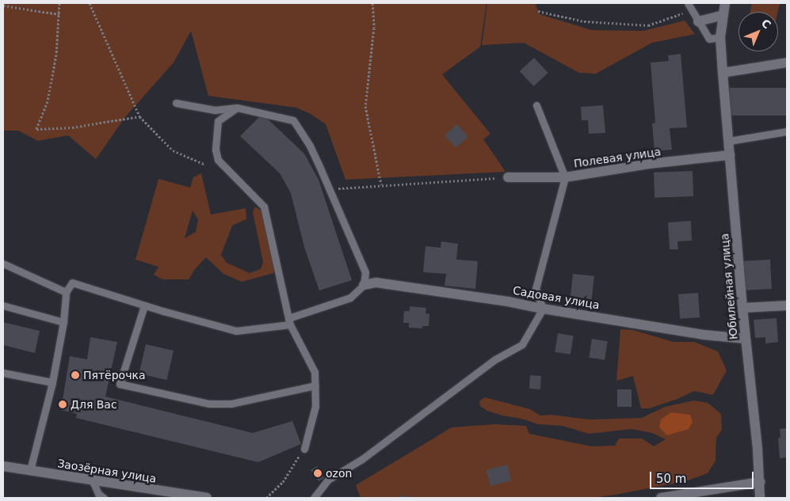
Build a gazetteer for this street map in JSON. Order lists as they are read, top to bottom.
{
  "streets": {
    "street": [
      "Полевая улица",
      "Юбилейная улица",
      "Садовая улица",
      "Заозёрная улица"
    ]
  },
  "crossings": [
    ["Полевая улица", "Юбилейная улица"],
    ["Юбилейная улица", "Садовая улица"]
  ],
  "places": ["Пятёрочка", "Для Вас", "ozon"],
  "scale_bar": "50 m",
  "north": "top right"
}
